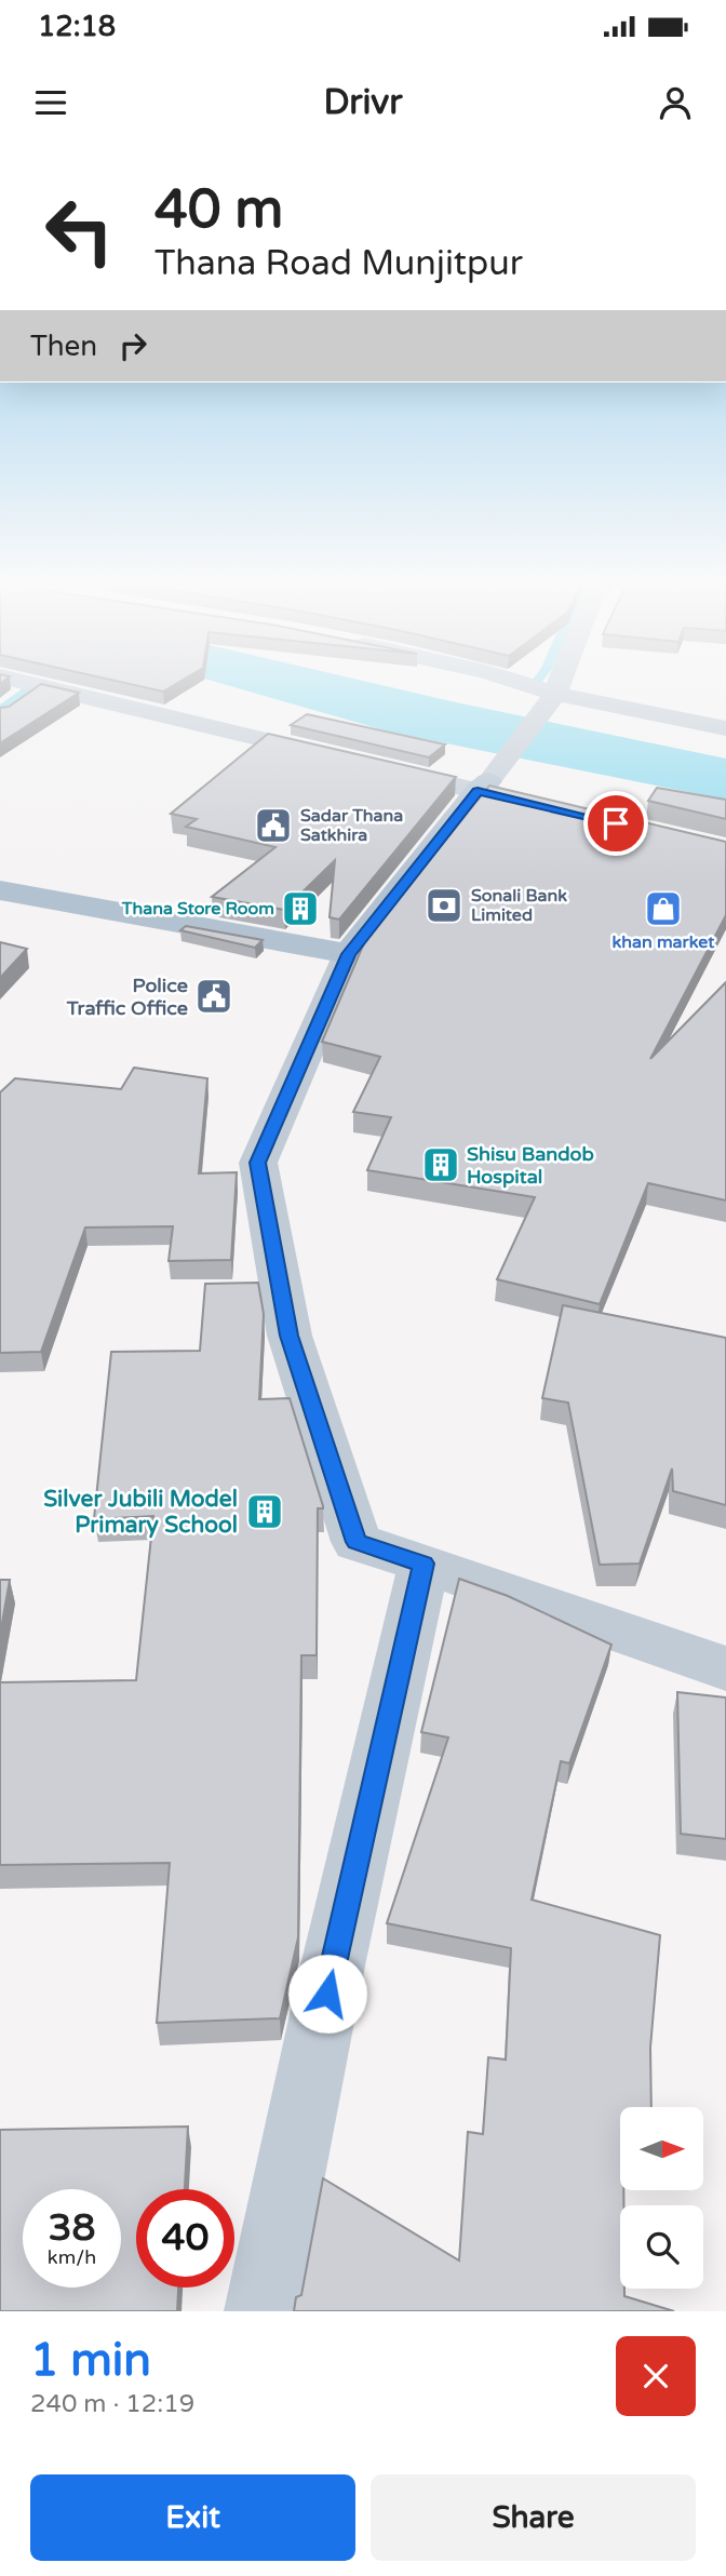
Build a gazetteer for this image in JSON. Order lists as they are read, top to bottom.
{
  "places": {
    "public building": ["Sadar Thana Satkhira", "Police Traffic Office"],
    "bank": ["Sonali Bank Limited"],
    "building": ["Thana Store Room", "Shisu Bandob Hospital", "Silver Jubili Model Primary School"],
    "shop": ["khan market"]
  },
  "north": "right",
  "page": {
    "status": "12:18",
    "header": "Drivr",
    "turn": ["40 m", "Thana Road Munjitpur"],
    "then": "Then",
    "speed": "38 km/h",
    "limit": "40",
    "heading": ["1 min", "240 m · 12:19"],
    "buttons": ["Exit", "Share"]
  }
}
